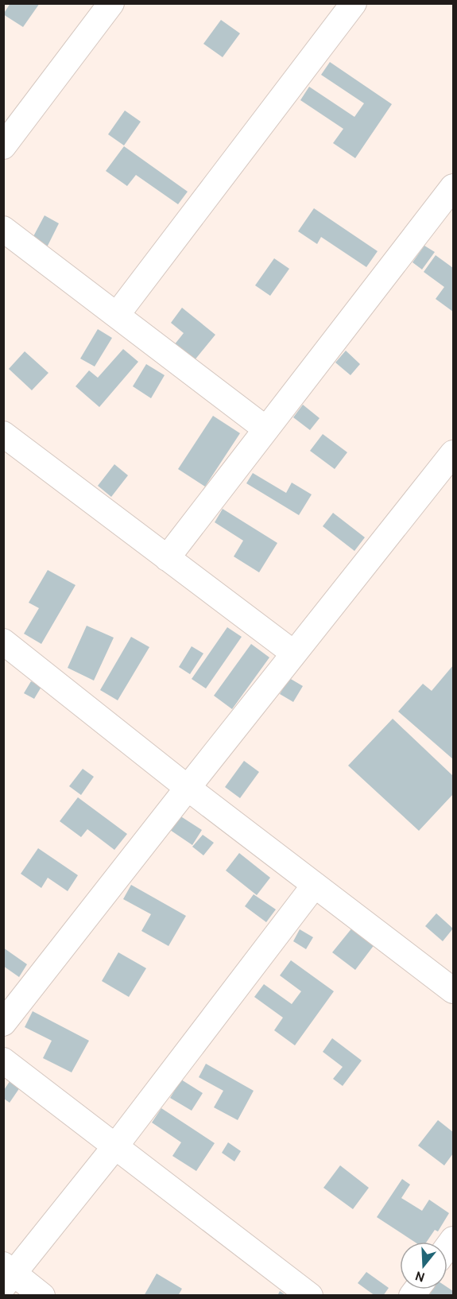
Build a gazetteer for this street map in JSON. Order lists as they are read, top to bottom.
{
  "north": "bottom"
}
